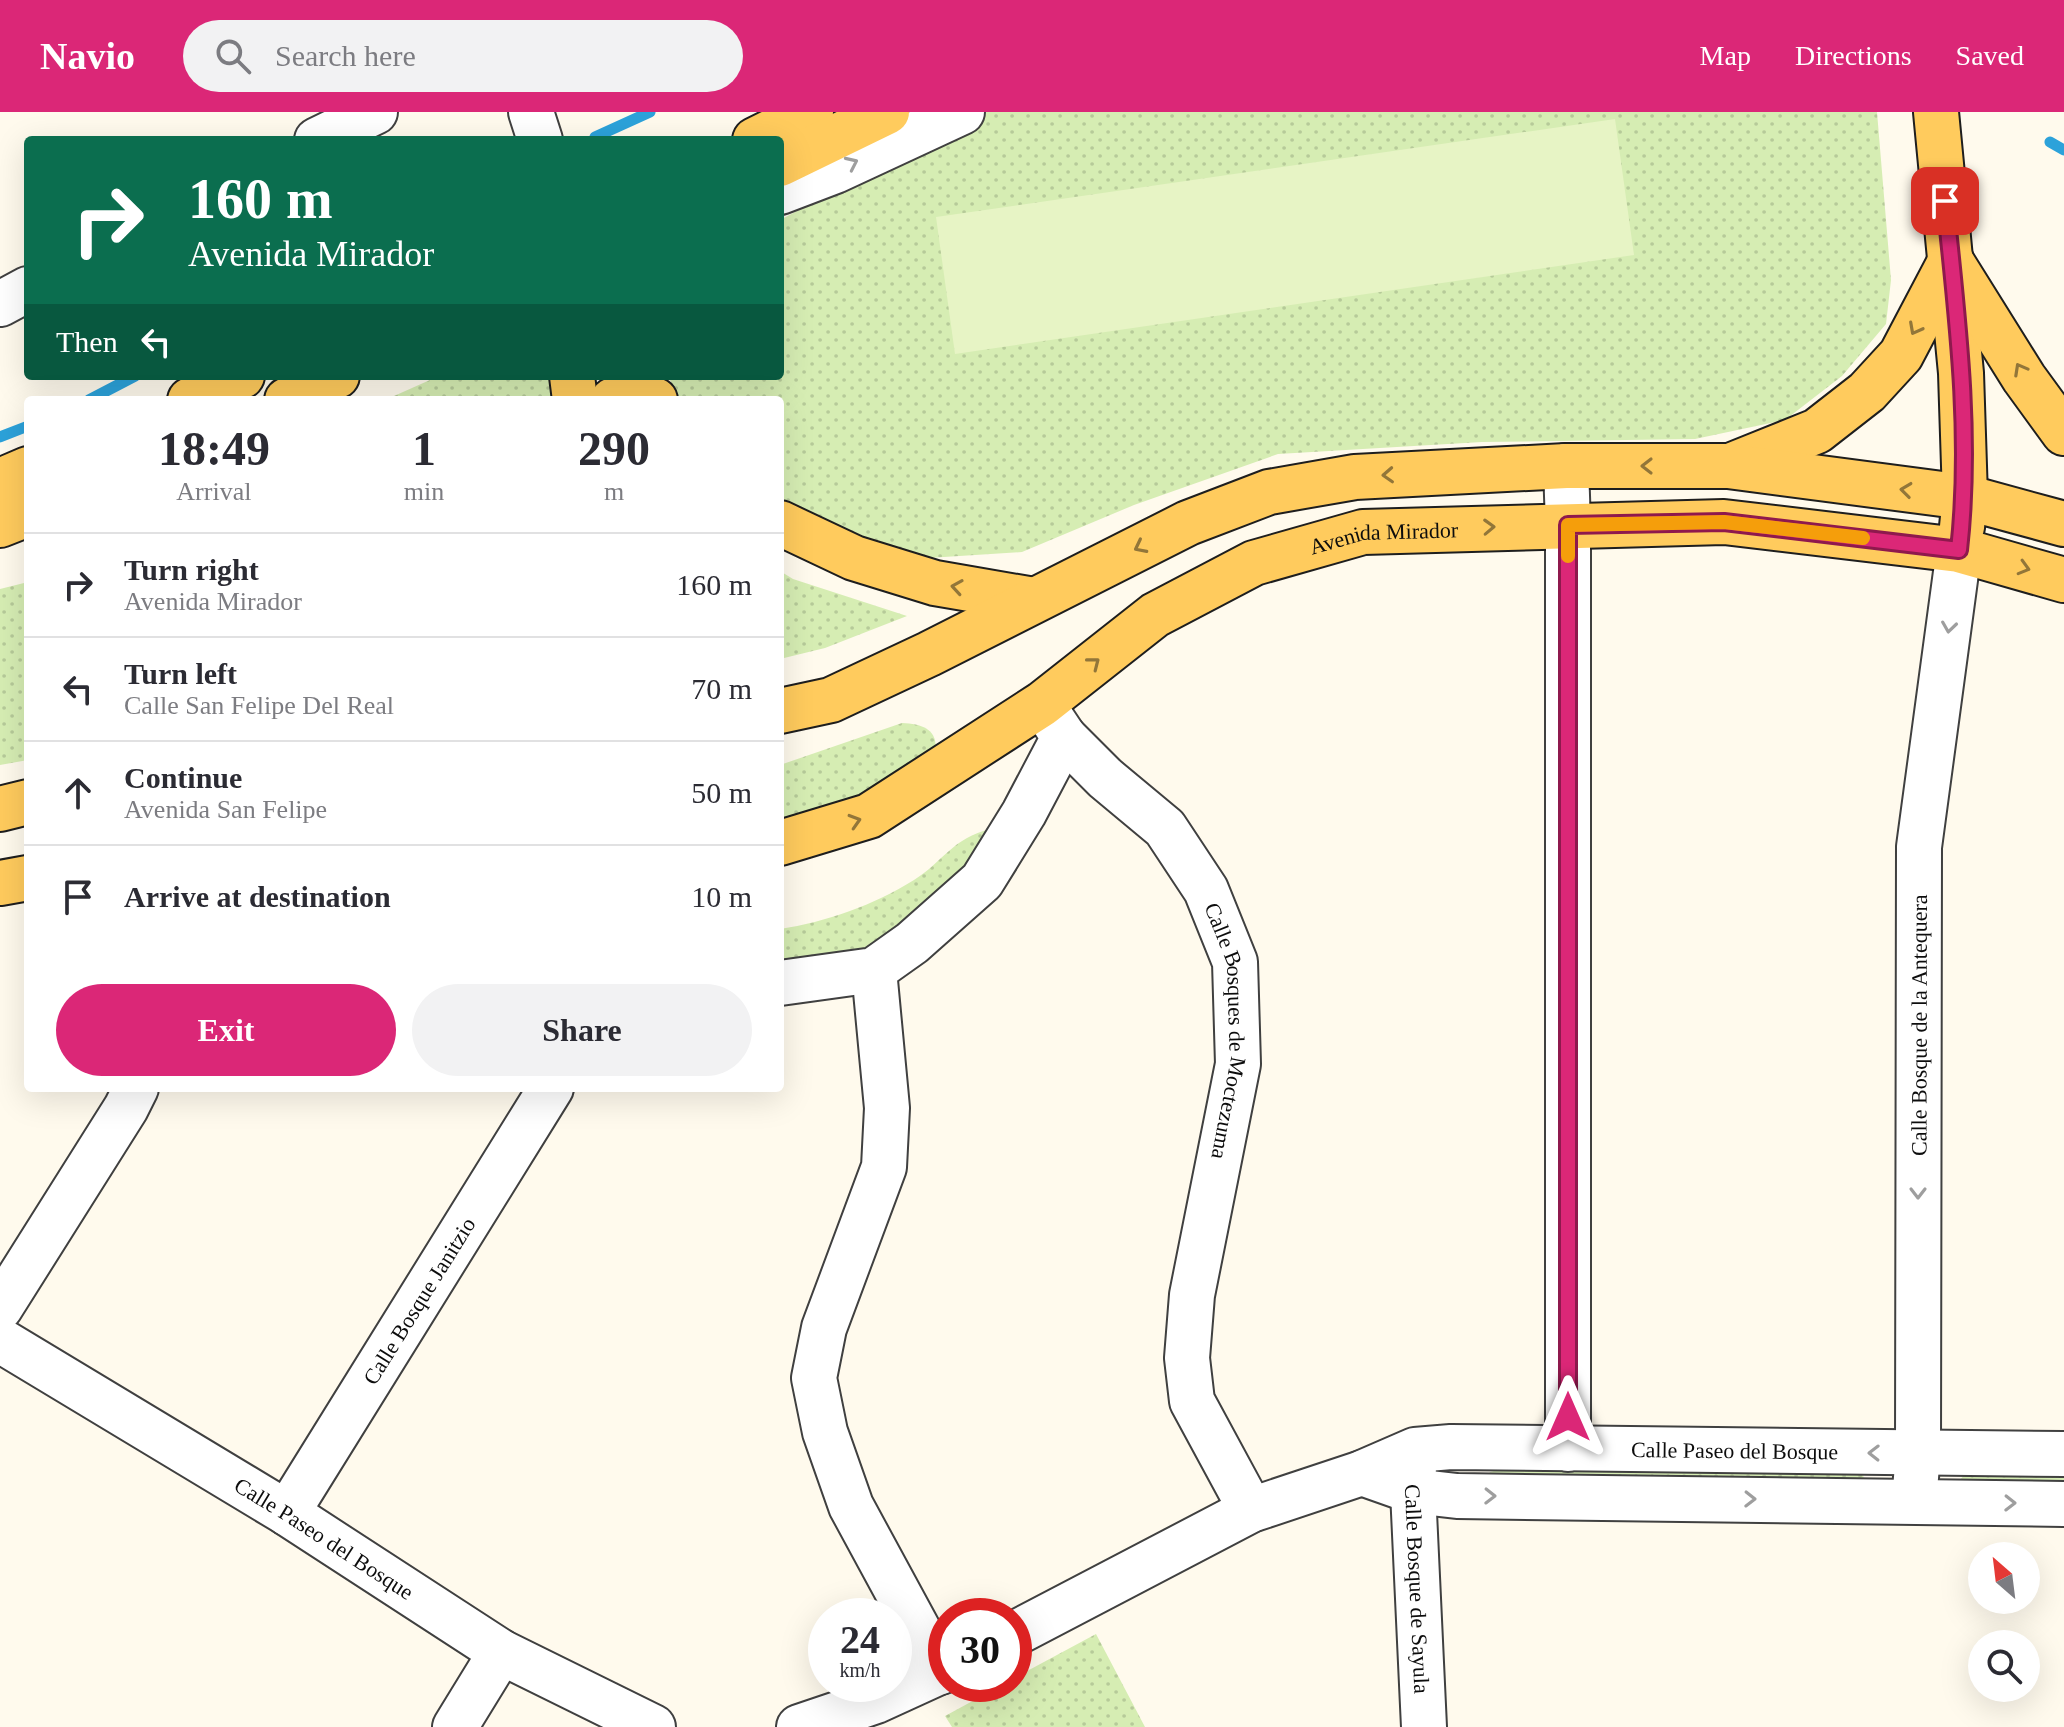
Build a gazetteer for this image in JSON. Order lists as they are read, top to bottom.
{
  "streets": {
    "main road": ["Avenida Mirador"],
    "street": [
      "Calle Bosque de la Antequera",
      "Calle Bosques de Moctezuma",
      "Calle Bosque Janitzio",
      "Calle Paseo del Bosque",
      "Calle Bosque de Sayula"
    ]
  },
  "crossings": [
    ["Avenida Mirador", "Calle Bosque de la Antequera"],
    ["Avenida Mirador", "Calle Bosques de Moctezuma"],
    ["Calle Bosque de la Antequera", "Calle Paseo del Bosque"],
    ["Calle Bosques de Moctezuma", "Calle Paseo del Bosque"],
    ["Calle Bosque Janitzio", "Calle Paseo del Bosque"],
    ["Calle Paseo del Bosque", "Calle Bosque de Sayula"]
  ],
  "north": "top left",
  "page": {
    "header": "Navio",
    "search": "Search here",
    "nav": ["Map", "Directions", "Saved"],
    "turn": ["160 m", "Avenida Mirador"],
    "then": "Then",
    "eta": [
      "18:49",
      "Arrival",
      "1",
      "min",
      "290",
      "m"
    ],
    "list": [
      {
        "name": "Turn right",
        "note": "Avenida Mirador",
        "value": "160 m"
      },
      {
        "name": "Turn left",
        "note": "Calle San Felipe Del Real",
        "value": "70 m"
      },
      {
        "name": "Continue",
        "note": "Avenida San Felipe",
        "value": "50 m"
      },
      {
        "name": "Arrive at destination",
        "value": "10 m"
      }
    ],
    "buttons": ["Exit", "Share"],
    "speed": "24 km/h",
    "limit": "30"
  }
}
